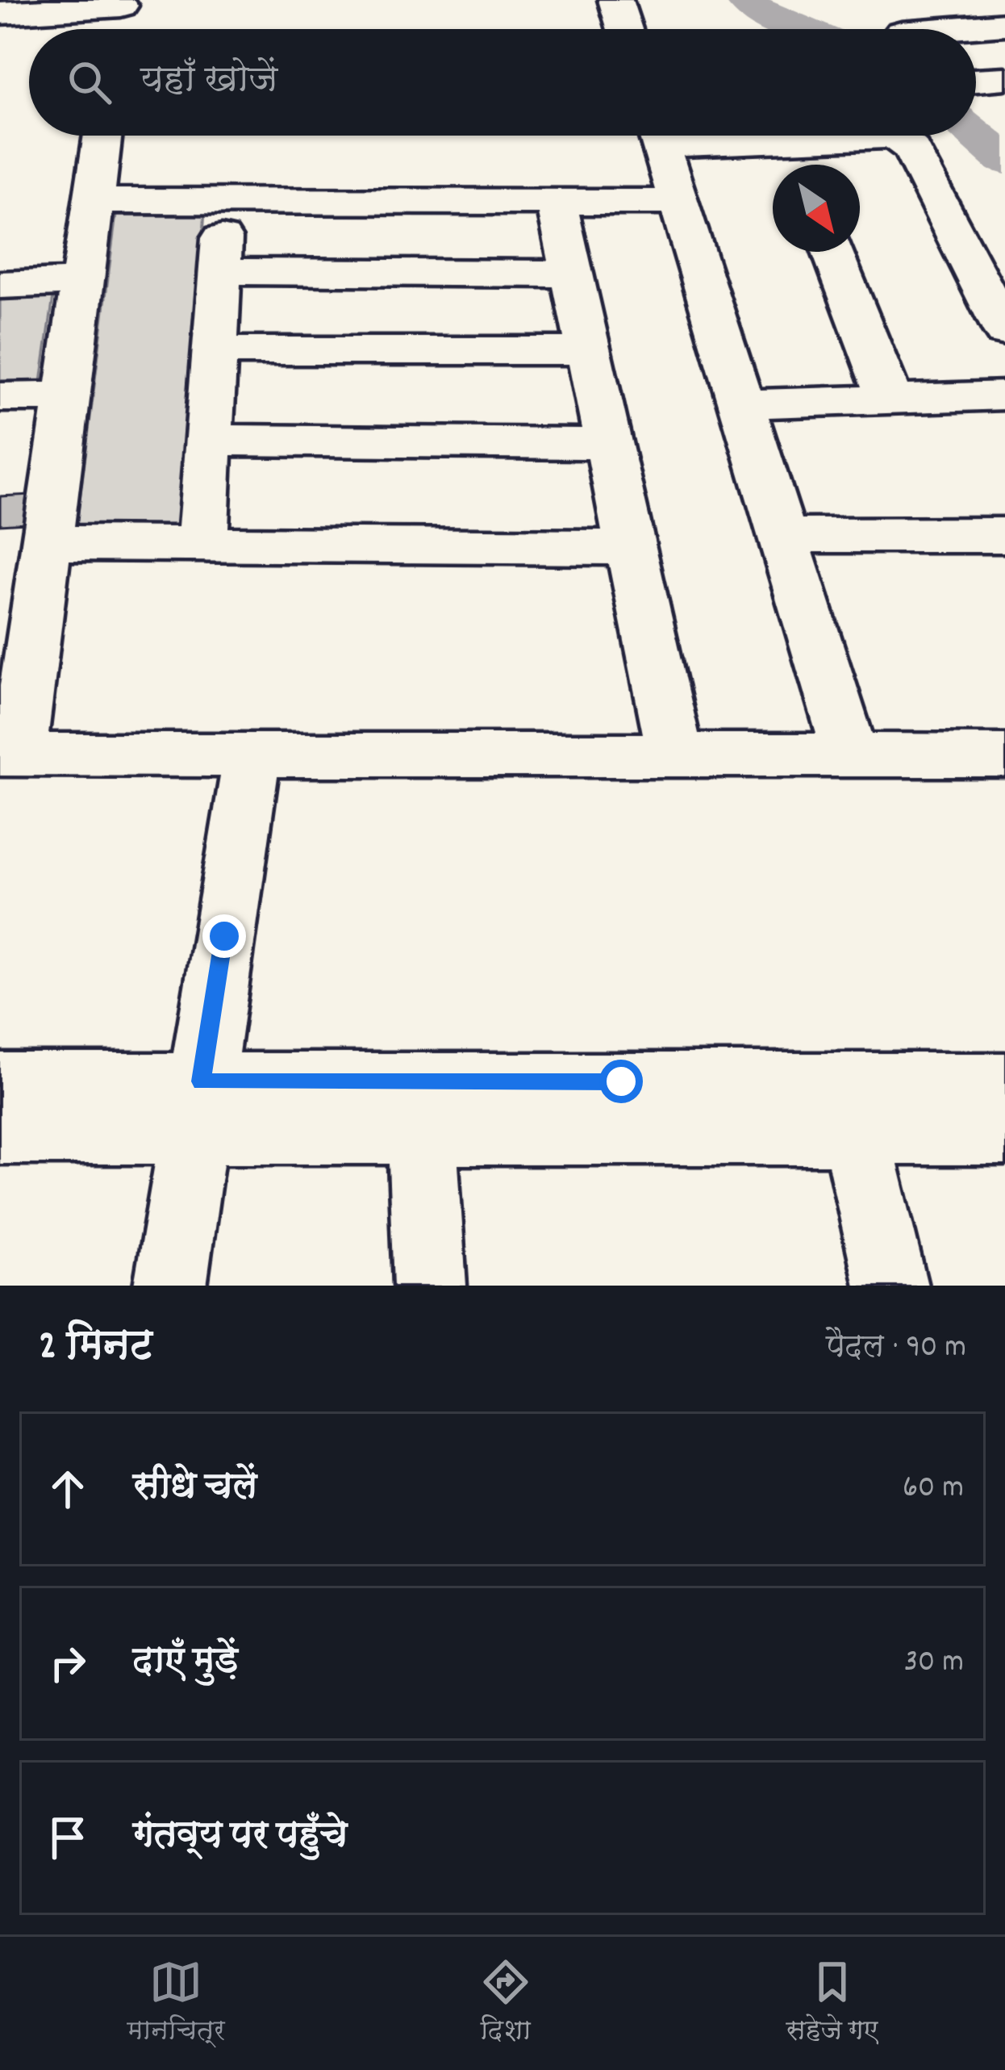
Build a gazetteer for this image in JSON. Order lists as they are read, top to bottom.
{
  "north": "bottom right",
  "page": {
    "search": "यहाँ खोजें",
    "heading": ["2 मिनट", "पैदल · 90 m"],
    "list": [
      ["सीधे चलें", "60 m"],
      ["दाएँ मुड़ें", "30 m"],
      "गंतव्य पर पहुँचे"
    ],
    "nav": ["मानचित्र", "दिशा", "सहेजे गए"]
  }
}
